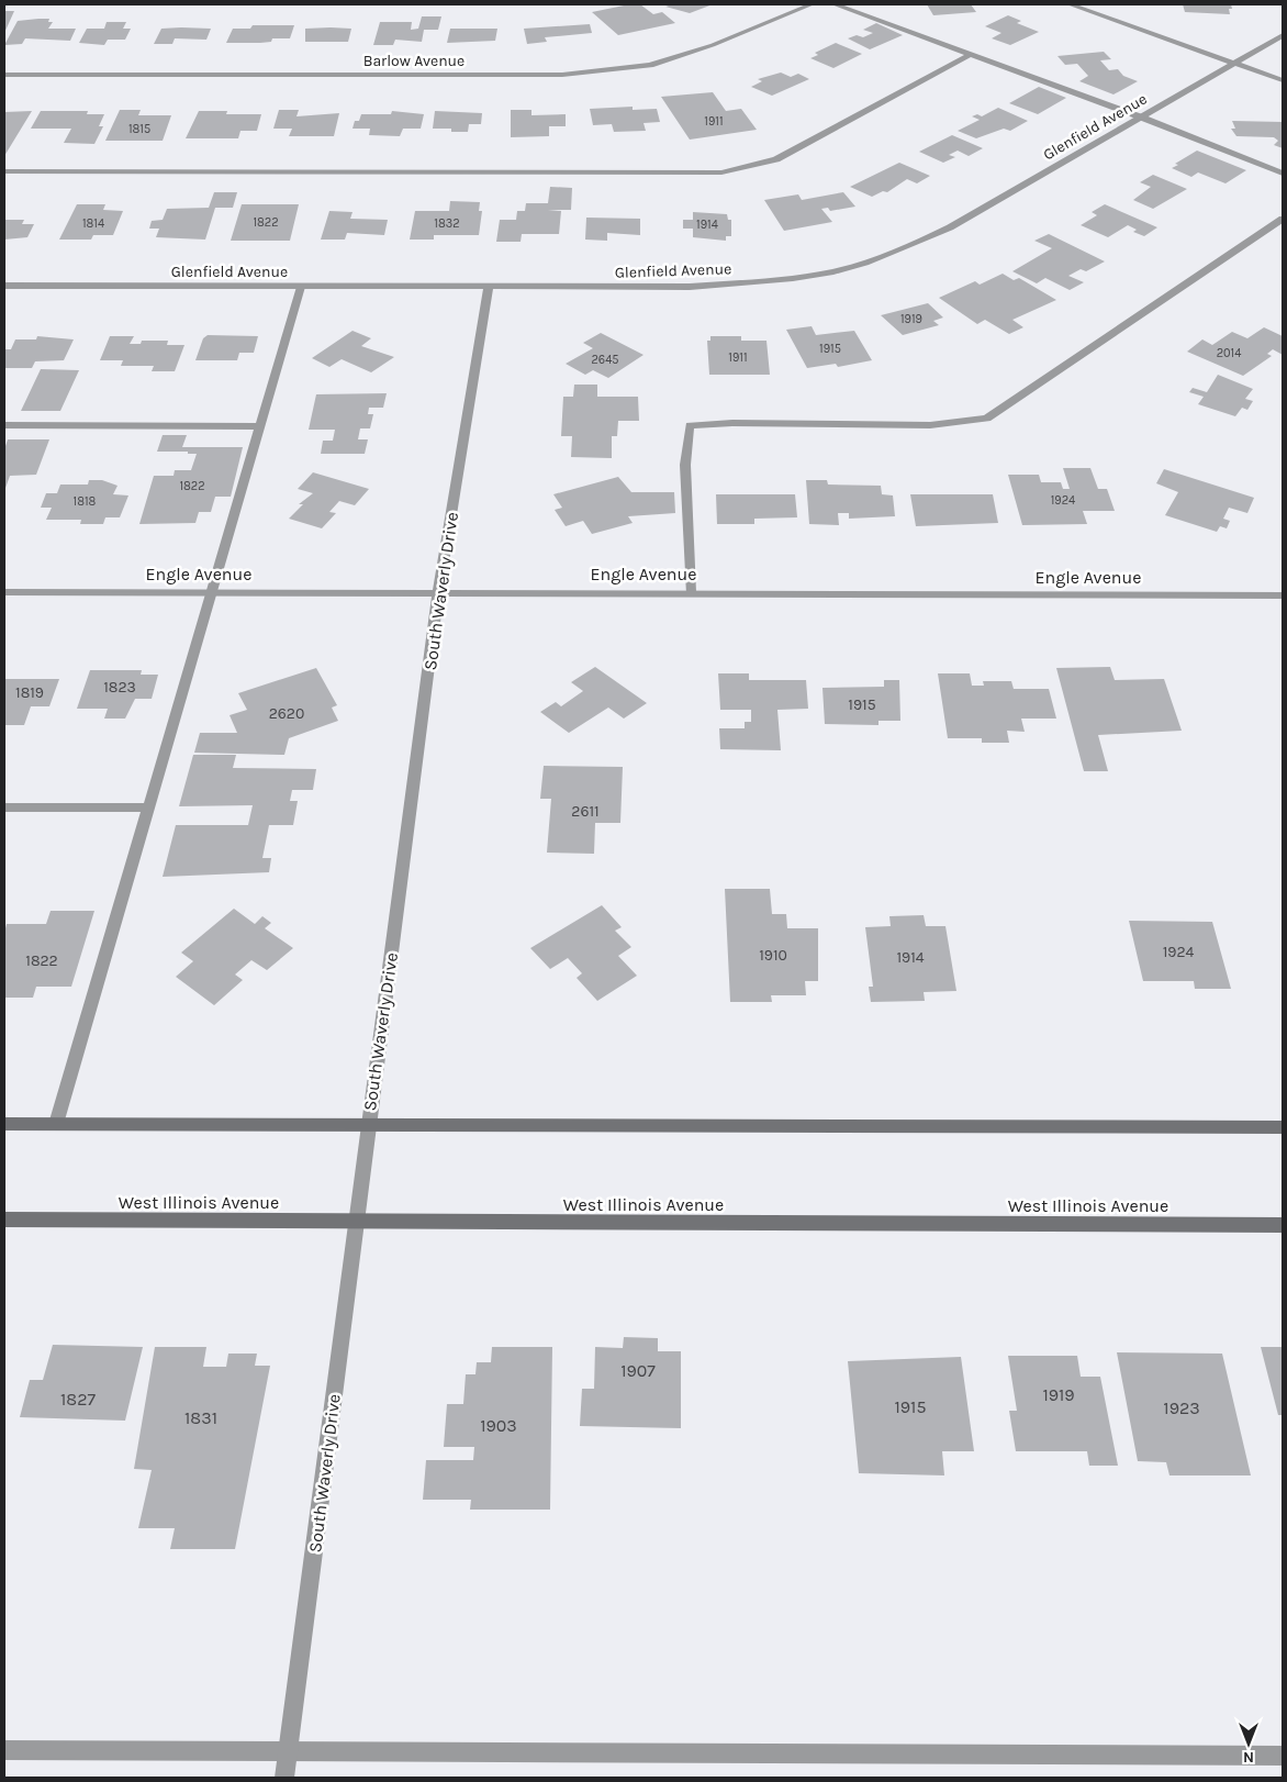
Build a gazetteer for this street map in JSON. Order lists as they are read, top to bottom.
{
  "streets": {
    "main road": ["West Illinois Avenue"],
    "street": [
      "Barlow Avenue",
      "Glenfield Avenue",
      "Engle Avenue",
      "South Waverly Drive"
    ]
  },
  "crossings": [
    ["Glenfield Avenue", "South Waverly Drive"],
    ["Engle Avenue", "South Waverly Drive"],
    ["South Waverly Drive", "West Illinois Avenue"]
  ],
  "house_numbers": [
    "1911",
    "1815",
    "1822",
    "1814",
    "1832",
    "1914",
    "1919",
    "1915",
    "2014",
    "1911",
    "2645",
    "1822",
    "1924",
    "1818",
    "1823",
    "1819",
    "1915",
    "2620",
    "2611",
    "1924",
    "1910",
    "1914",
    "1822",
    "1907",
    "1919",
    "1827",
    "1915",
    "1923",
    "1831",
    "1903"
  ],
  "north": "bottom"
}
